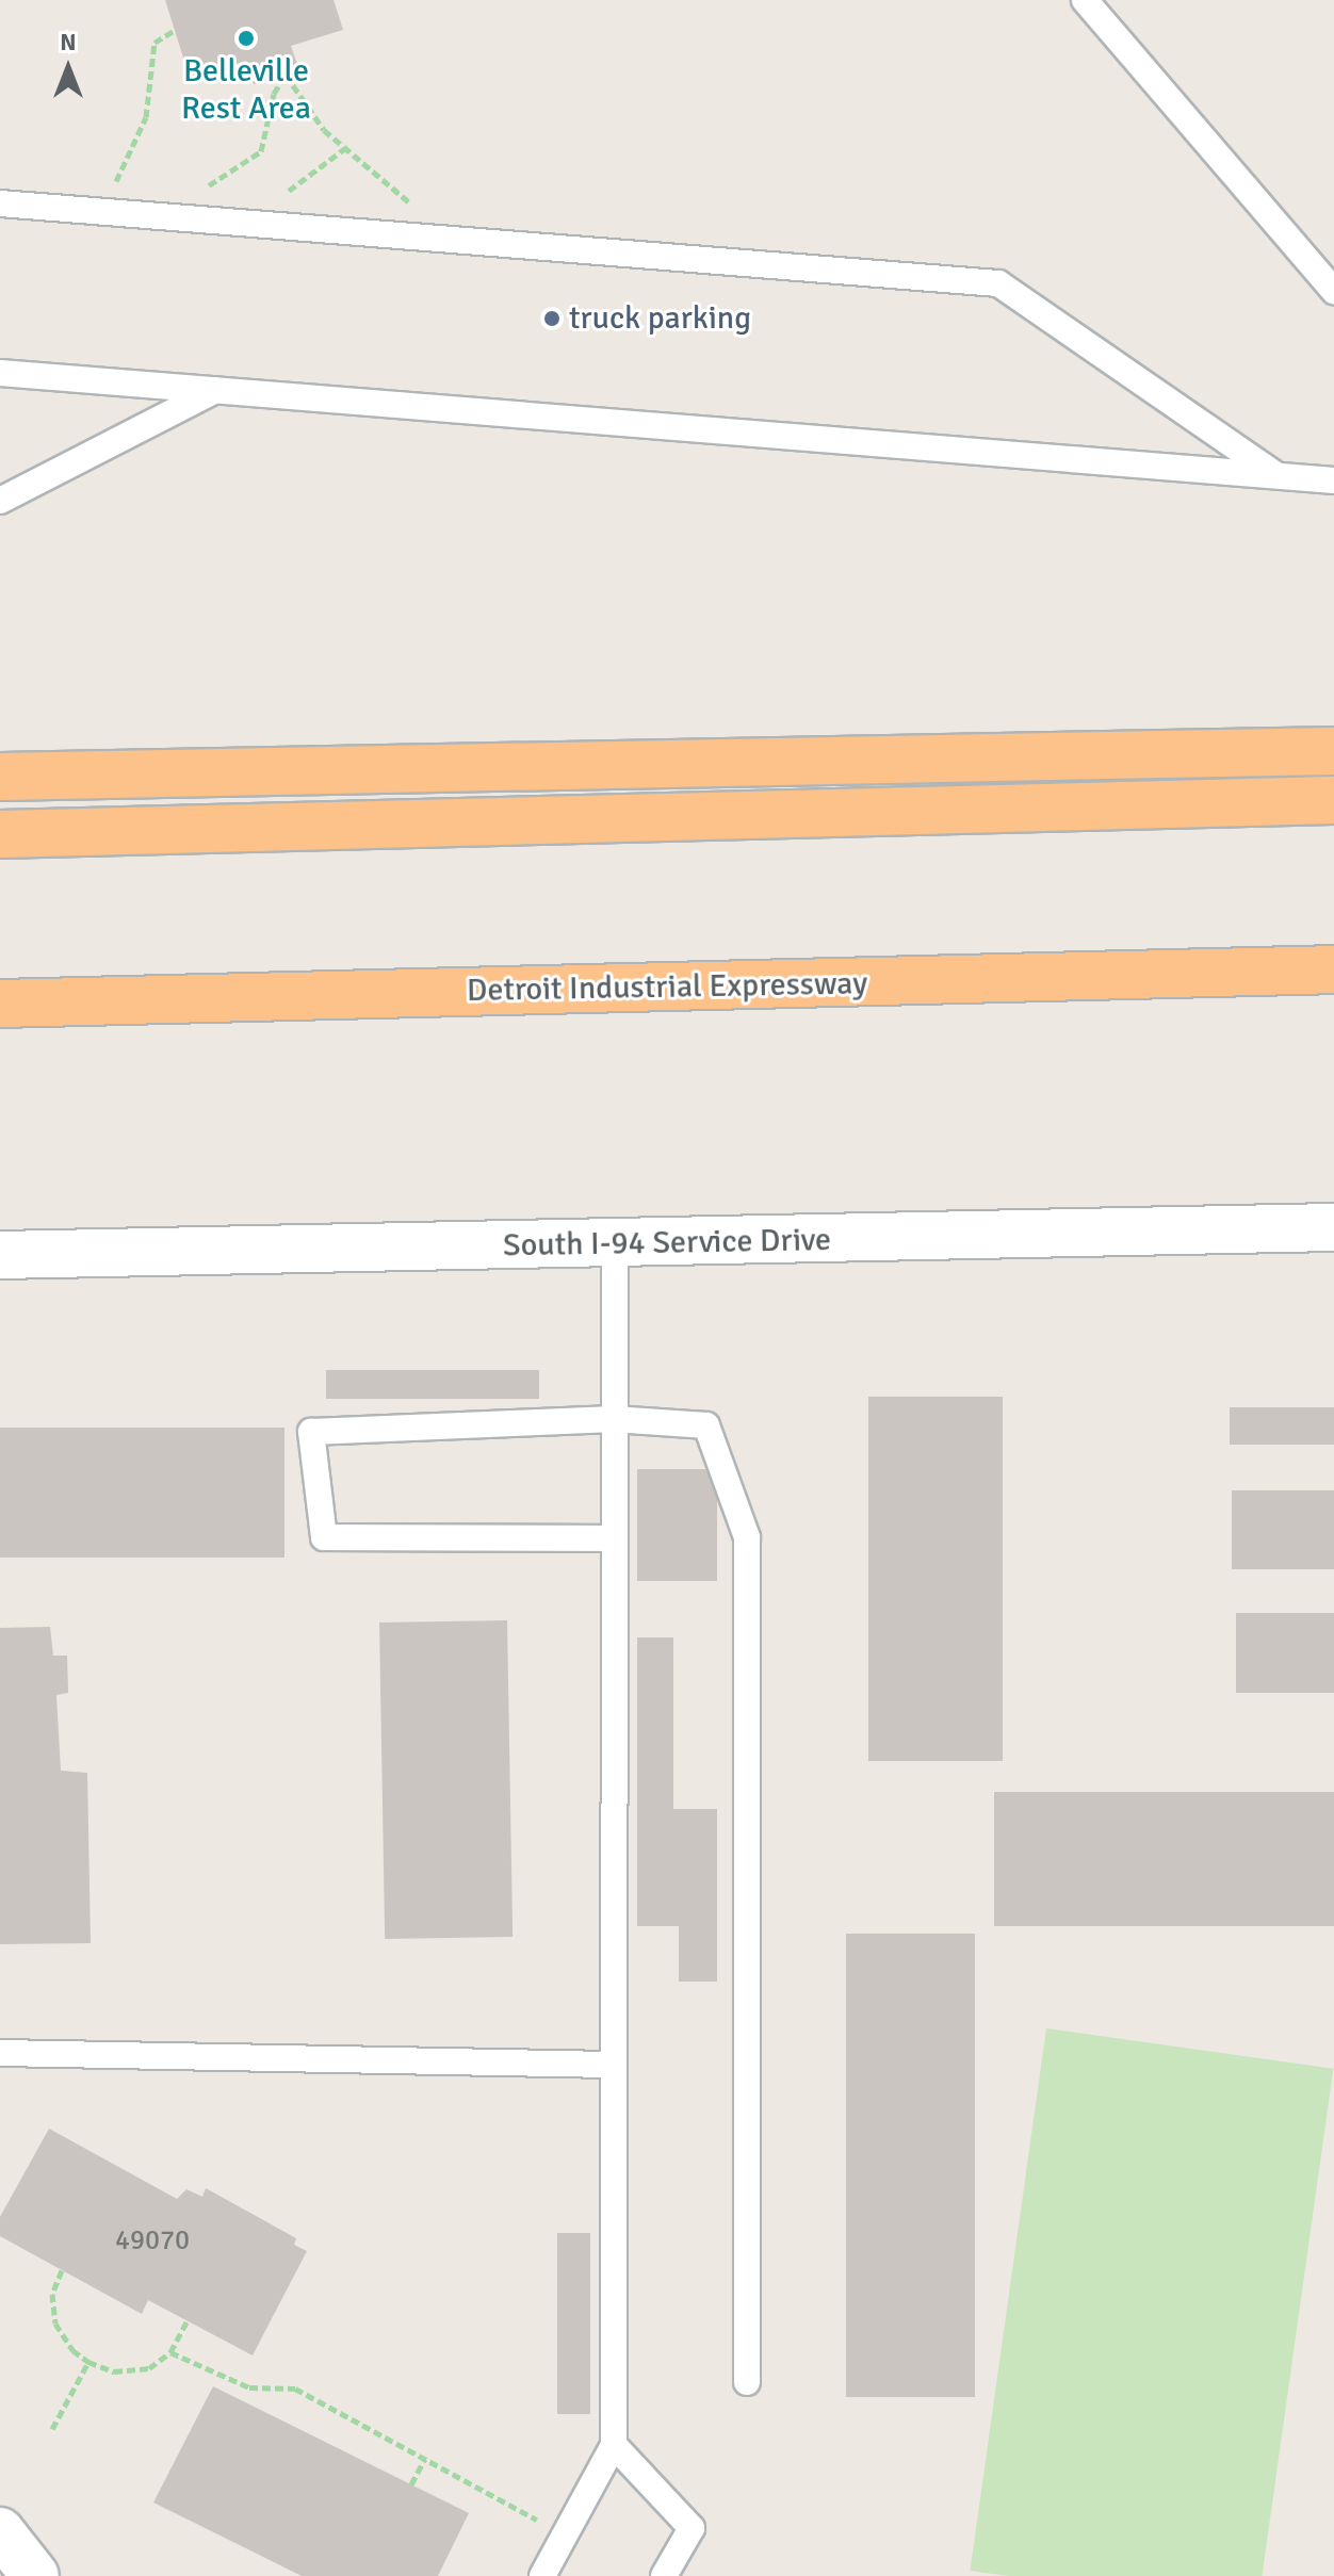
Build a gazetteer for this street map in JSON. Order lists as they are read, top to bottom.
{
  "streets": {
    "highway": ["Detroit Industrial Expressway"],
    "street": ["South I-94 Service Drive"]
  },
  "places": ["Belleville Rest Area", "truck parking"],
  "house_numbers": ["49070"],
  "north": "top"
}
